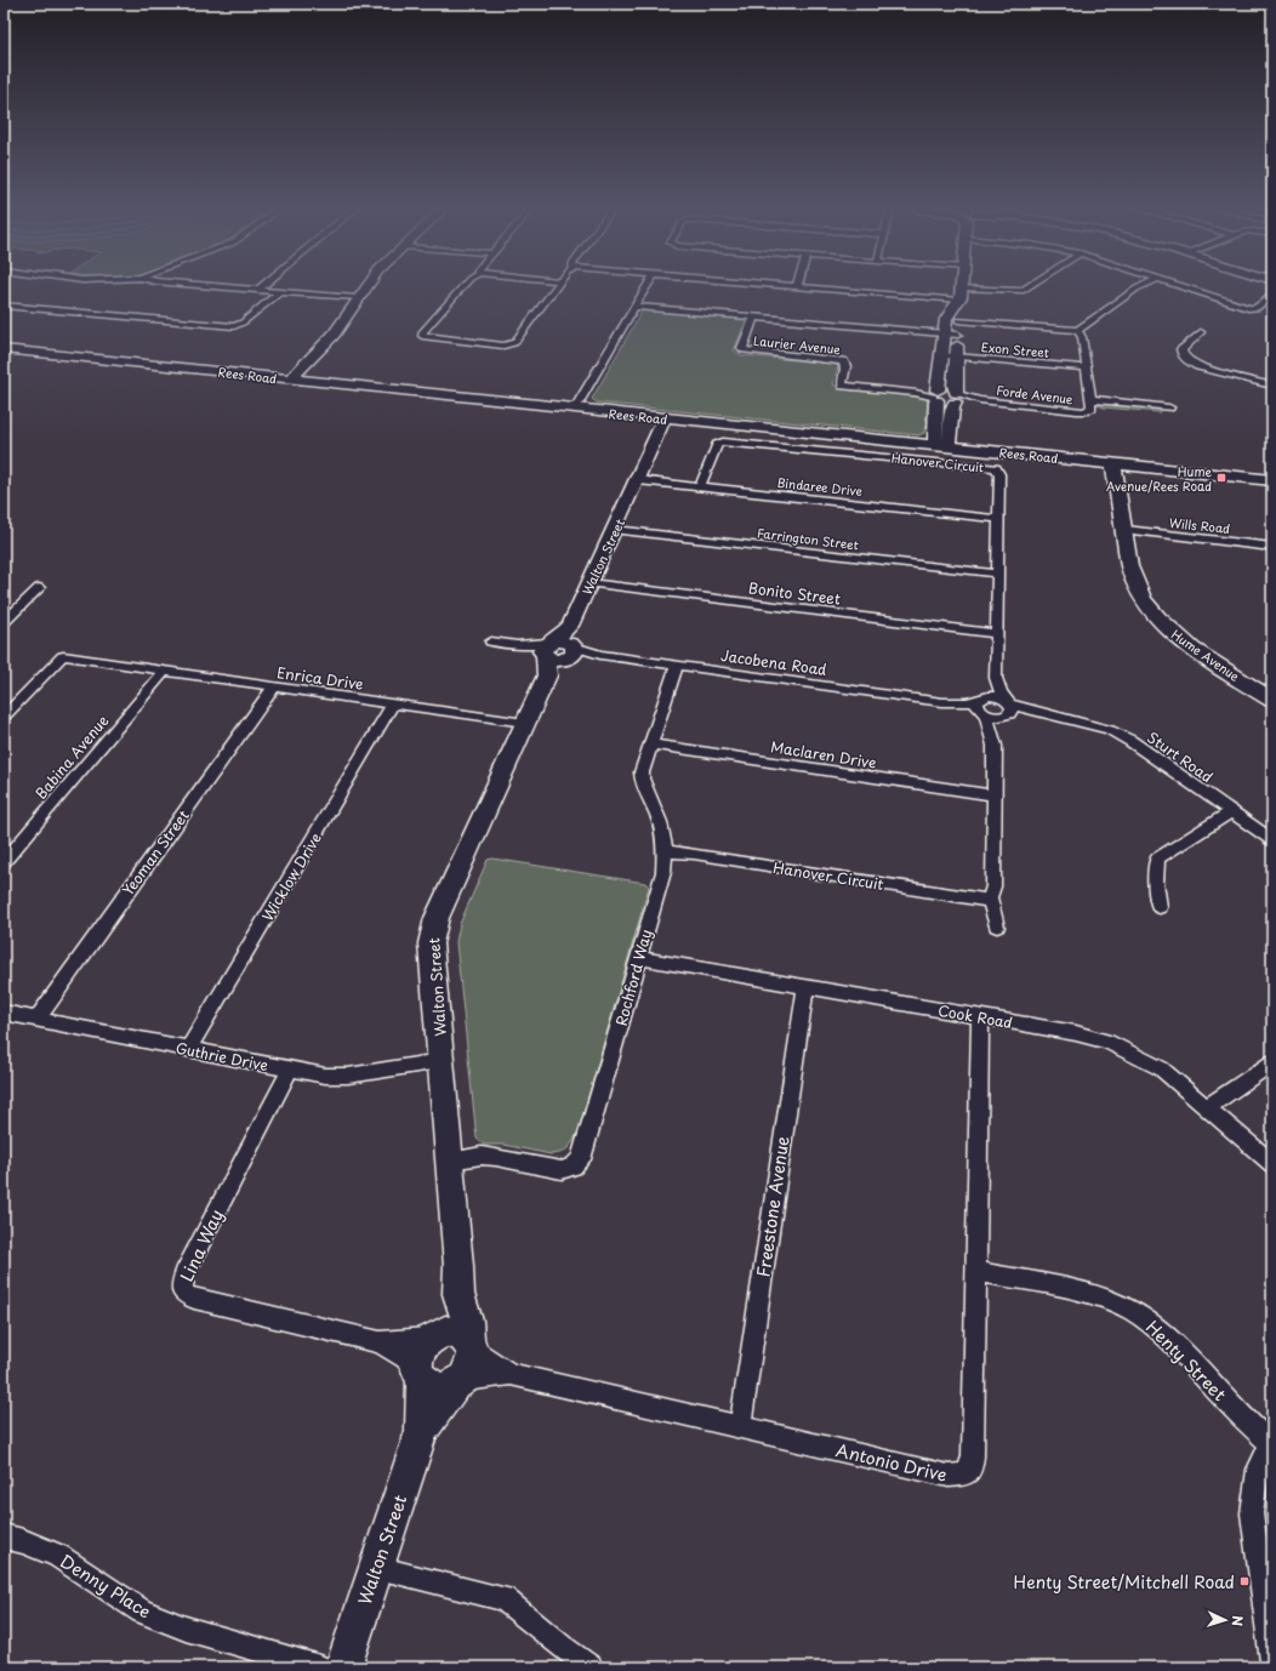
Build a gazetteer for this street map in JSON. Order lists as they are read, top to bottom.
{
  "streets": {
    "street": [
      "Laurier Avenue",
      "Exon Street",
      "Rees Road",
      "Forde Avenue",
      "Hanover Circuit",
      "Bindaree Drive",
      "Wills Road",
      "Farrington Street",
      "Walton Street",
      "Bonito Street",
      "Hume Avenue",
      "Jacobena Road",
      "Enrica Drive",
      "Maclaren Drive",
      "Babina Avenue",
      "Sturt Road",
      "Yeoman Street",
      "Wicklow Drive",
      "Rochford Way",
      "Cook Road",
      "Guthrie Drive",
      "Freestone Avenue",
      "Lina Way",
      "Henty Street",
      "Antonio Drive",
      "Denny Place"
    ]
  },
  "crossings": [
    ["Exon Street", "Forde Avenue"],
    ["Rees Road", "Walton Street"],
    ["Rees Road", "Hume Avenue"],
    ["Hanover Circuit", "Bindaree Drive"],
    ["Hanover Circuit", "Farrington Street"],
    ["Hanover Circuit", "Bonito Street"],
    ["Hanover Circuit", "Rochford Way"],
    ["Bindaree Drive", "Walton Street"],
    ["Wills Road", "Hume Avenue"],
    ["Farrington Street", "Walton Street"],
    ["Walton Street", "Bonito Street"],
    ["Walton Street", "Jacobena Road"],
    ["Walton Street", "Enrica Drive"],
    ["Walton Street", "Rochford Way"],
    ["Walton Street", "Guthrie Drive"],
    ["Walton Street", "Lina Way"],
    ["Walton Street", "Antonio Drive"],
    ["Jacobena Road", "Sturt Road"],
    ["Jacobena Road", "Rochford Way"],
    ["Enrica Drive", "Babina Avenue"],
    ["Enrica Drive", "Yeoman Street"],
    ["Enrica Drive", "Wicklow Drive"],
    ["Maclaren Drive", "Rochford Way"],
    ["Yeoman Street", "Guthrie Drive"],
    ["Wicklow Drive", "Guthrie Drive"],
    ["Rochford Way", "Cook Road"],
    ["Cook Road", "Freestone Avenue"],
    ["Cook Road", "Antonio Drive"],
    ["Guthrie Drive", "Lina Way"],
    ["Freestone Avenue", "Antonio Drive"],
    ["Lina Way", "Antonio Drive"],
    ["Henty Street", "Antonio Drive"]
  ],
  "places": {
    "transit": ["Hume Avenue/Rees Road", "Henty Street/Mitchell Road"]
  },
  "north": "right"
}
